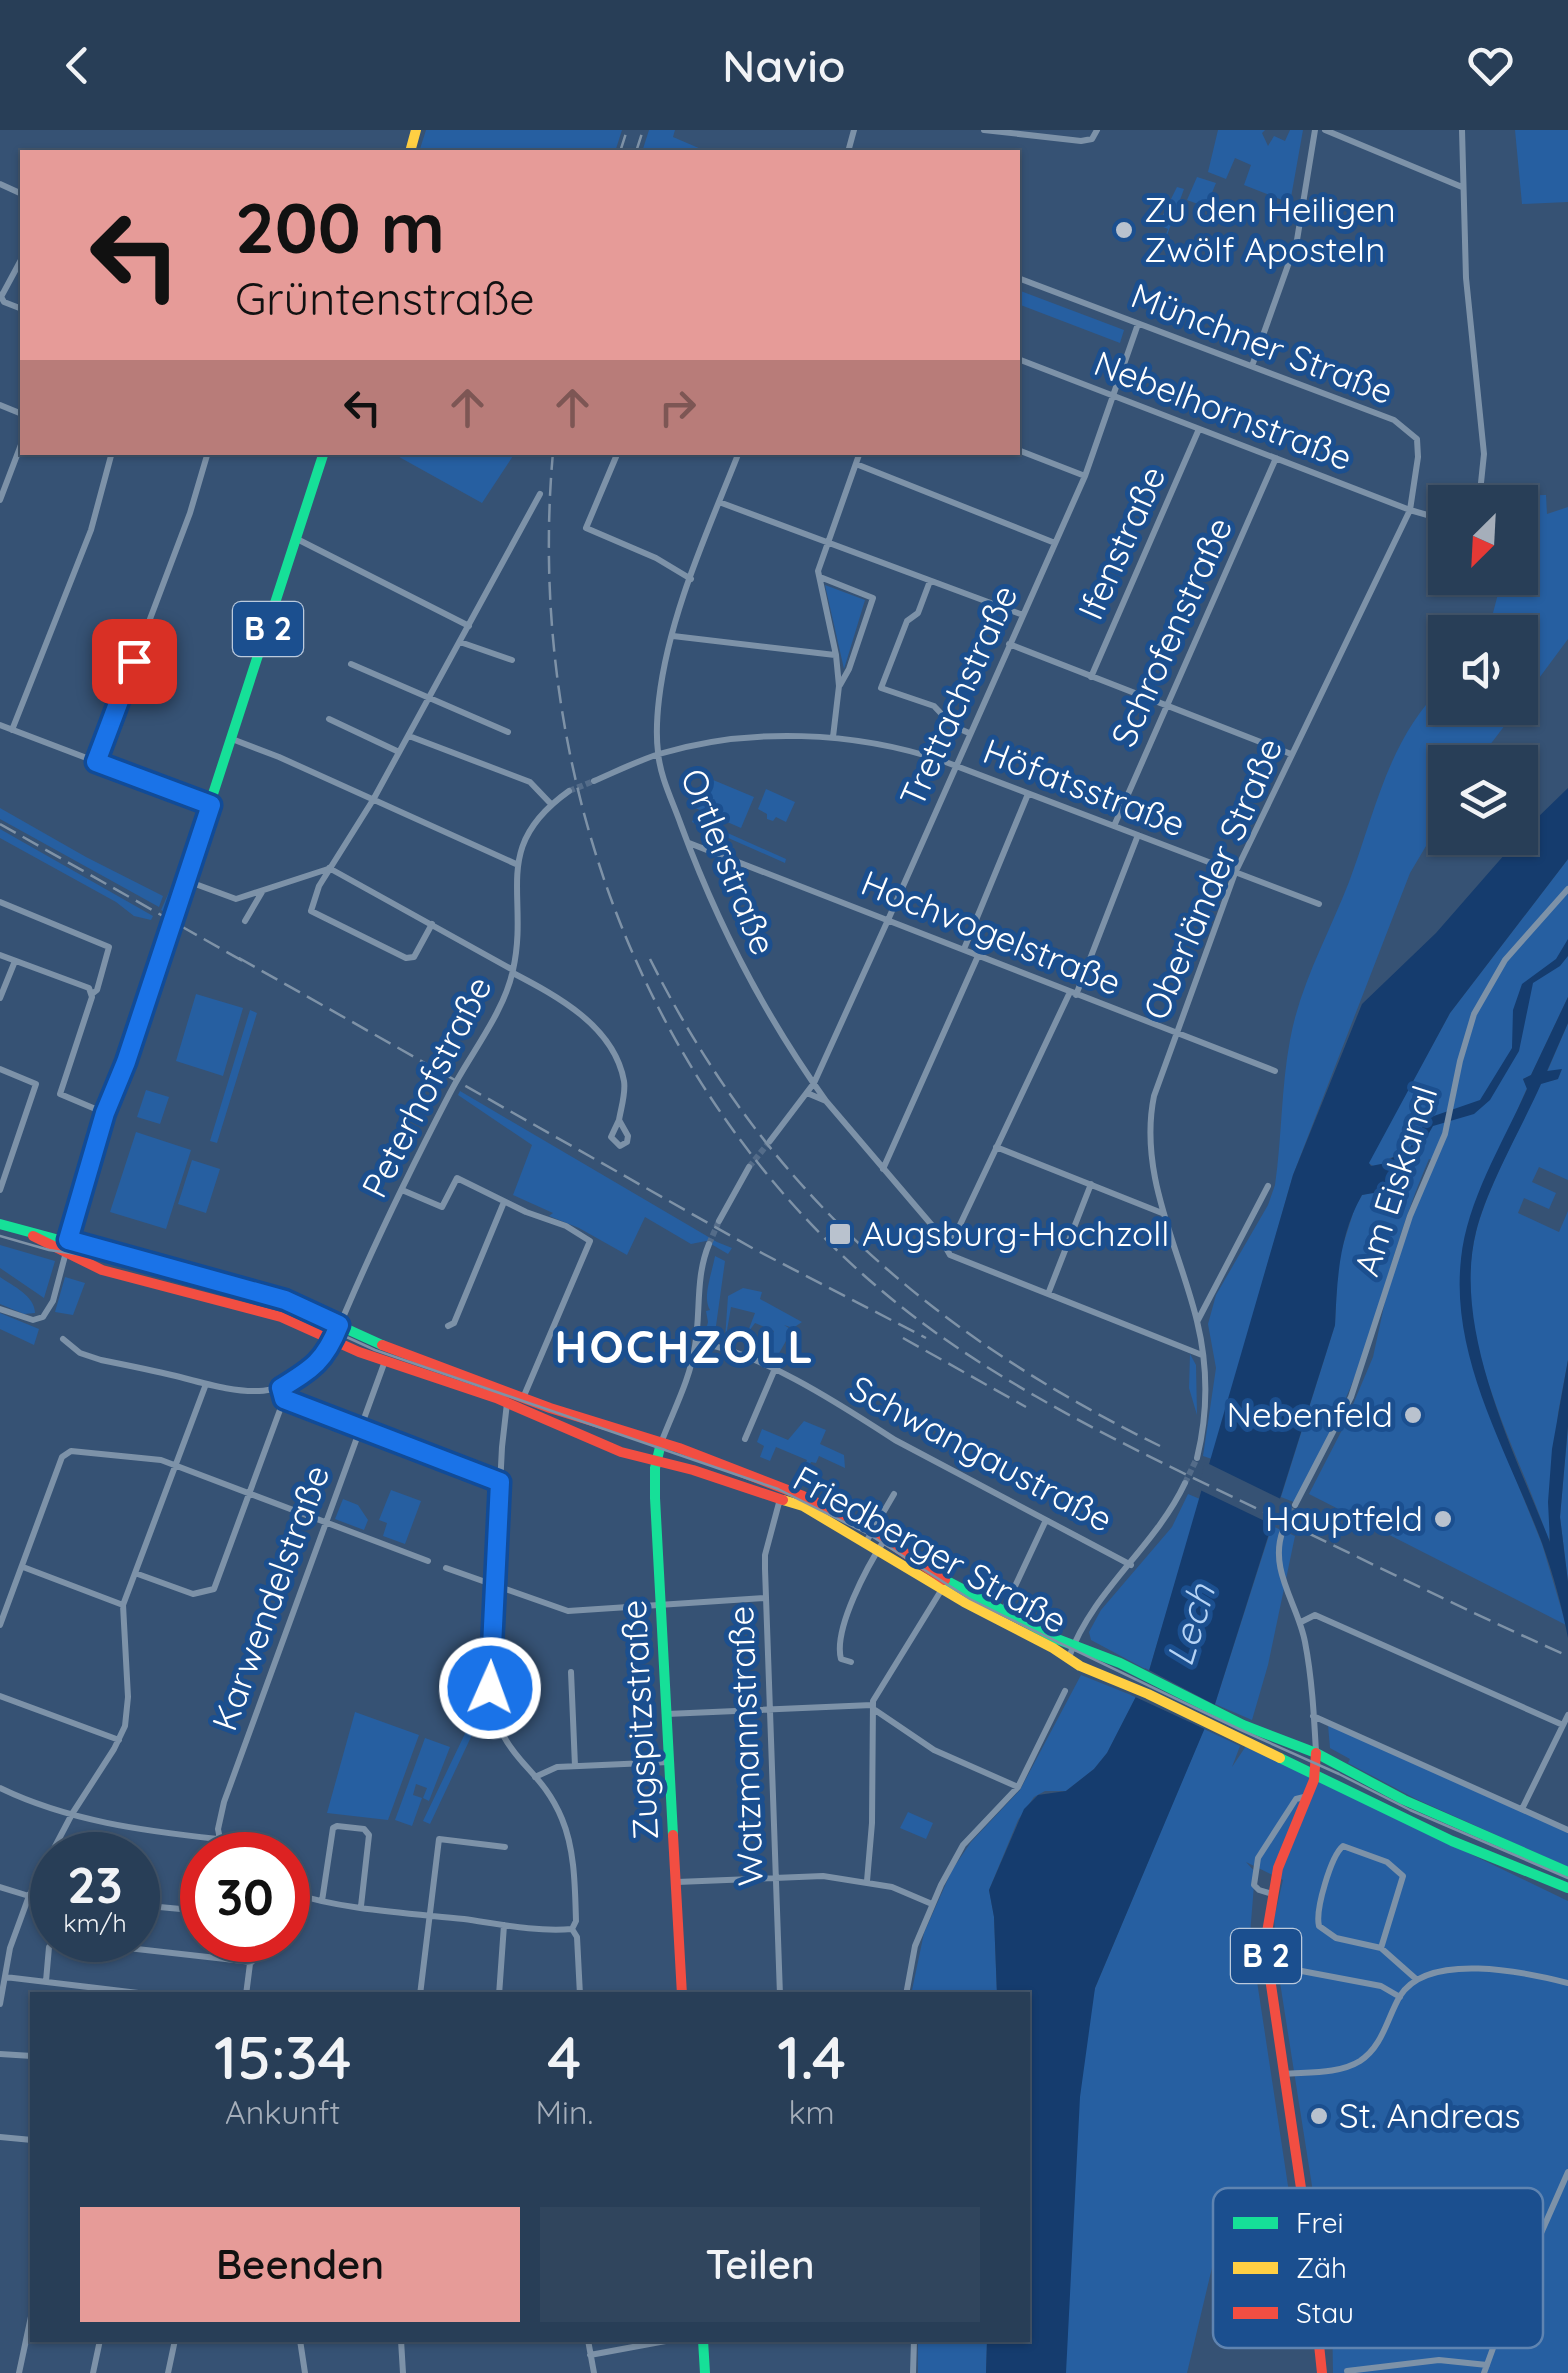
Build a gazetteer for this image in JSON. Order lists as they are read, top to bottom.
{
  "streets": {
    "main road": ["B 2", "Friedberger Straße", "Zugspitzstraße"],
    "street": [
      "Münchner Straße",
      "Nebelhornstraße",
      "Ifenstraße",
      "Schrofenstraße",
      "Trettachstraße",
      "Höfatsstraße",
      "Ortlerstraße",
      "Oberländer Straße",
      "Hochvogelstraße",
      "Peterhofstraße",
      "Am Eiskanal",
      "Schwangaustraße",
      "Karwendelstraße",
      "Watzmannstraße"
    ]
  },
  "crossings": [
    ["Münchner Straße", "Nebelhornstraße"],
    ["Münchner Straße", "Trettachstraße"],
    ["Münchner Straße", "Oberländer Straße"],
    ["Nebelhornstraße", "Ifenstraße"],
    ["Nebelhornstraße", "Schrofenstraße"],
    ["Nebelhornstraße", "Trettachstraße"],
    ["Nebelhornstraße", "Oberländer Straße"],
    ["B 2", "Friedberger Straße"],
    ["Schrofenstraße", "Höfatsstraße"],
    ["Trettachstraße", "Höfatsstraße"],
    ["Trettachstraße", "Ortlerstraße"],
    ["Trettachstraße", "Hochvogelstraße"],
    ["Höfatsstraße", "Ortlerstraße"],
    ["Höfatsstraße", "Oberländer Straße"],
    ["Ortlerstraße", "Oberländer Straße"],
    ["Ortlerstraße", "Hochvogelstraße"],
    ["Oberländer Straße", "Hochvogelstraße"],
    ["Peterhofstraße", "Friedberger Straße"],
    ["Friedberger Straße", "Karwendelstraße"],
    ["Friedberger Straße", "Zugspitzstraße"],
    ["Friedberger Straße", "Watzmannstraße"]
  ],
  "districts": ["HOCHZOLL"],
  "water": ["Lech"],
  "places": {
    "other": [
      "Zu den Heiligen Zwölf Aposteln",
      "Nebenfeld",
      "Hauptfeld",
      "St. Andreas"
    ],
    "transit": ["Augsburg-Hochzoll"]
  },
  "legend": ["Frei", "Zäh", "Stau"],
  "north": "bottom left",
  "page": {
    "header": "Navio",
    "turn": ["200 m", "Grüntenstraße"],
    "speed": "23 km/h",
    "limit": "30",
    "eta": [
      "15:34",
      "Ankunft",
      "4",
      "Min.",
      "1.4",
      "km"
    ],
    "buttons": ["Beenden", "Teilen"]
  }
}
